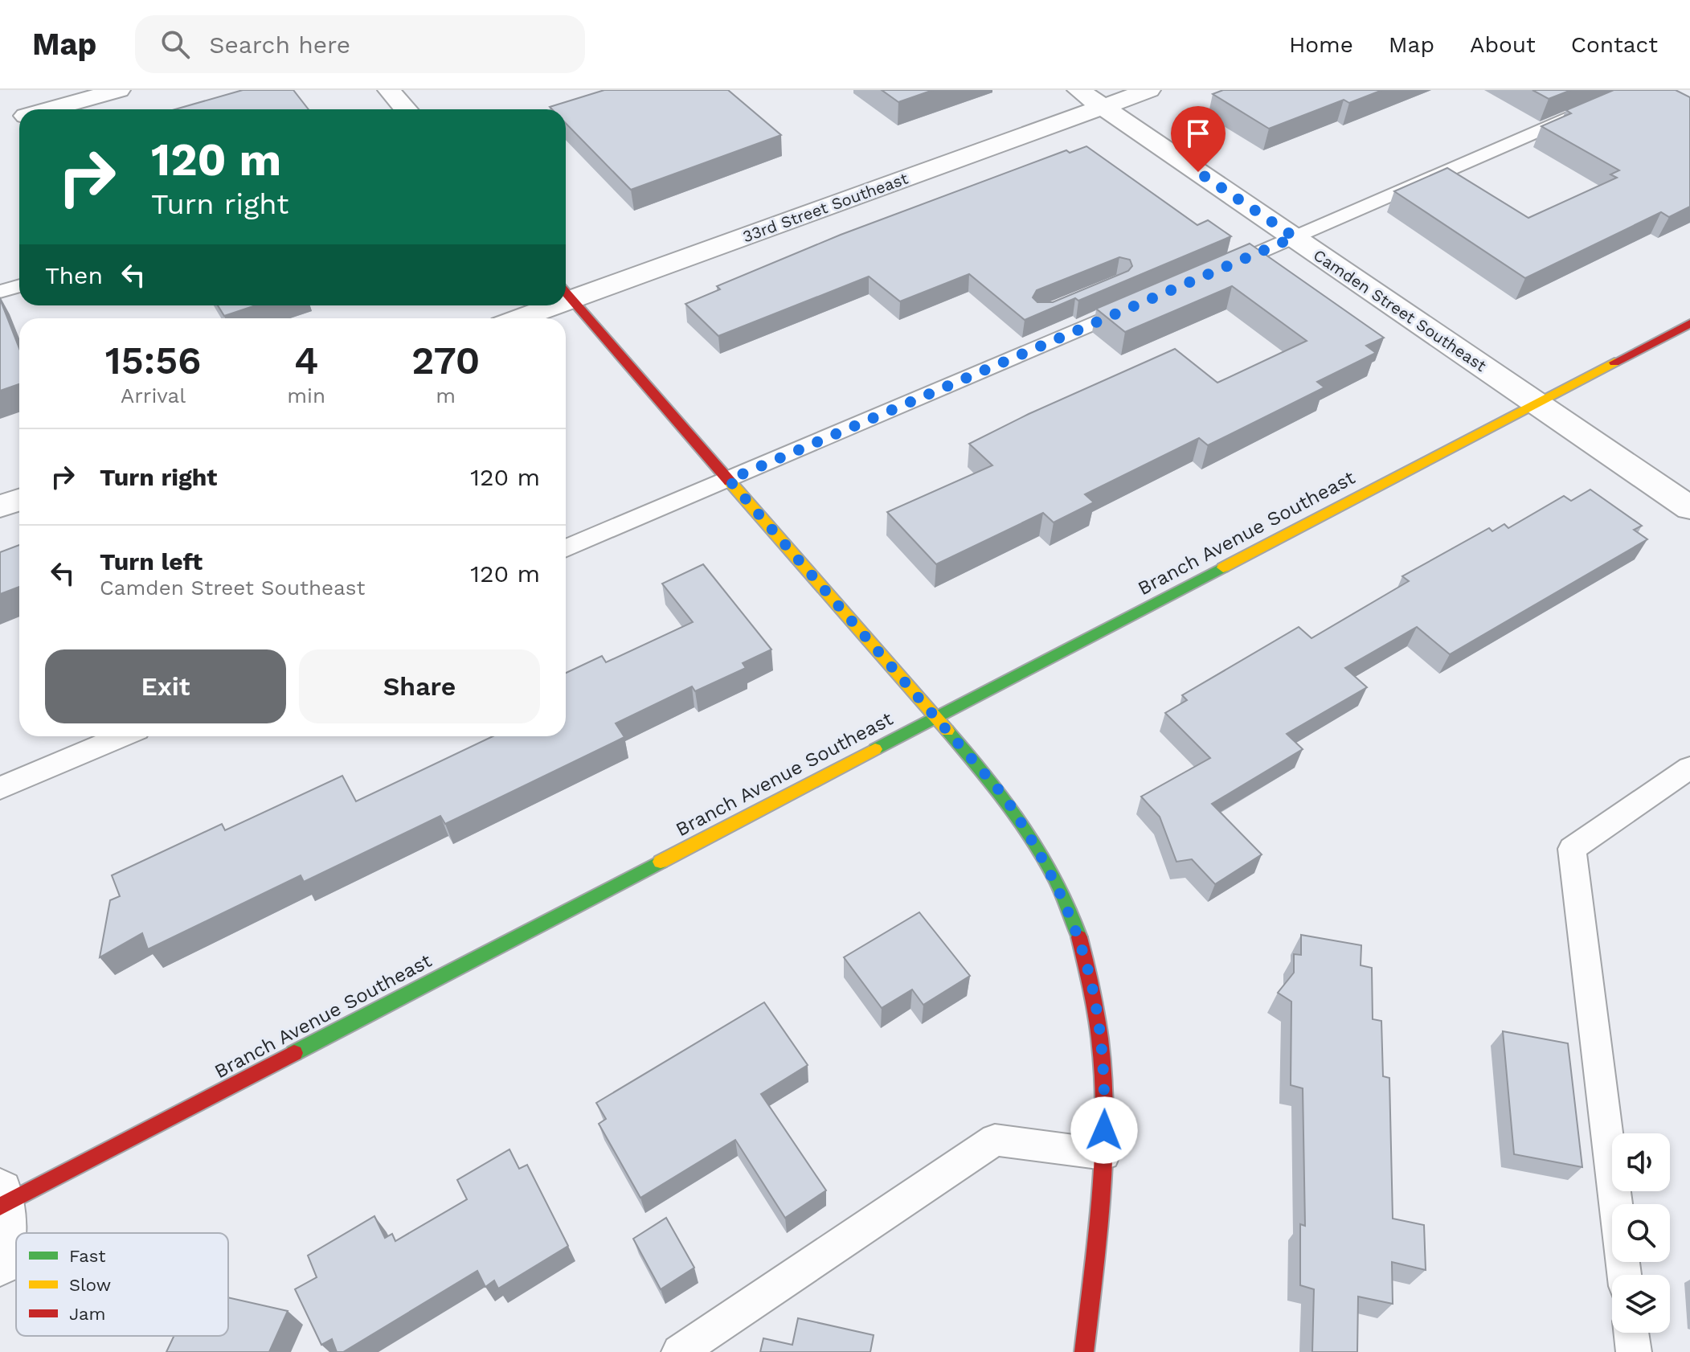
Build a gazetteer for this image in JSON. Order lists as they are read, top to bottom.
{
  "streets": {
    "main road": ["Branch Avenue Southeast"],
    "street": ["33rd Street Southeast", "Camden Street Southeast"]
  },
  "crossings": [
    ["33rd Street Southeast", "Camden Street Southeast"],
    ["Camden Street Southeast", "Branch Avenue Southeast"]
  ],
  "legend": ["Fast", "Slow", "Jam"],
  "page": {
    "header": "Map",
    "search": "Search here",
    "nav": [
      "Home",
      "Map",
      "About",
      "Contact"
    ],
    "turn": ["120 m", "Turn right"],
    "then": "Then",
    "eta": [
      "15:56",
      "Arrival",
      "4",
      "min",
      "270",
      "m"
    ],
    "list": [
      {
        "name": "Turn right",
        "value": "120 m"
      },
      {
        "name": "Turn left",
        "note": "Camden Street Southeast",
        "value": "120 m"
      }
    ],
    "buttons": ["Exit", "Share"]
  }
}
